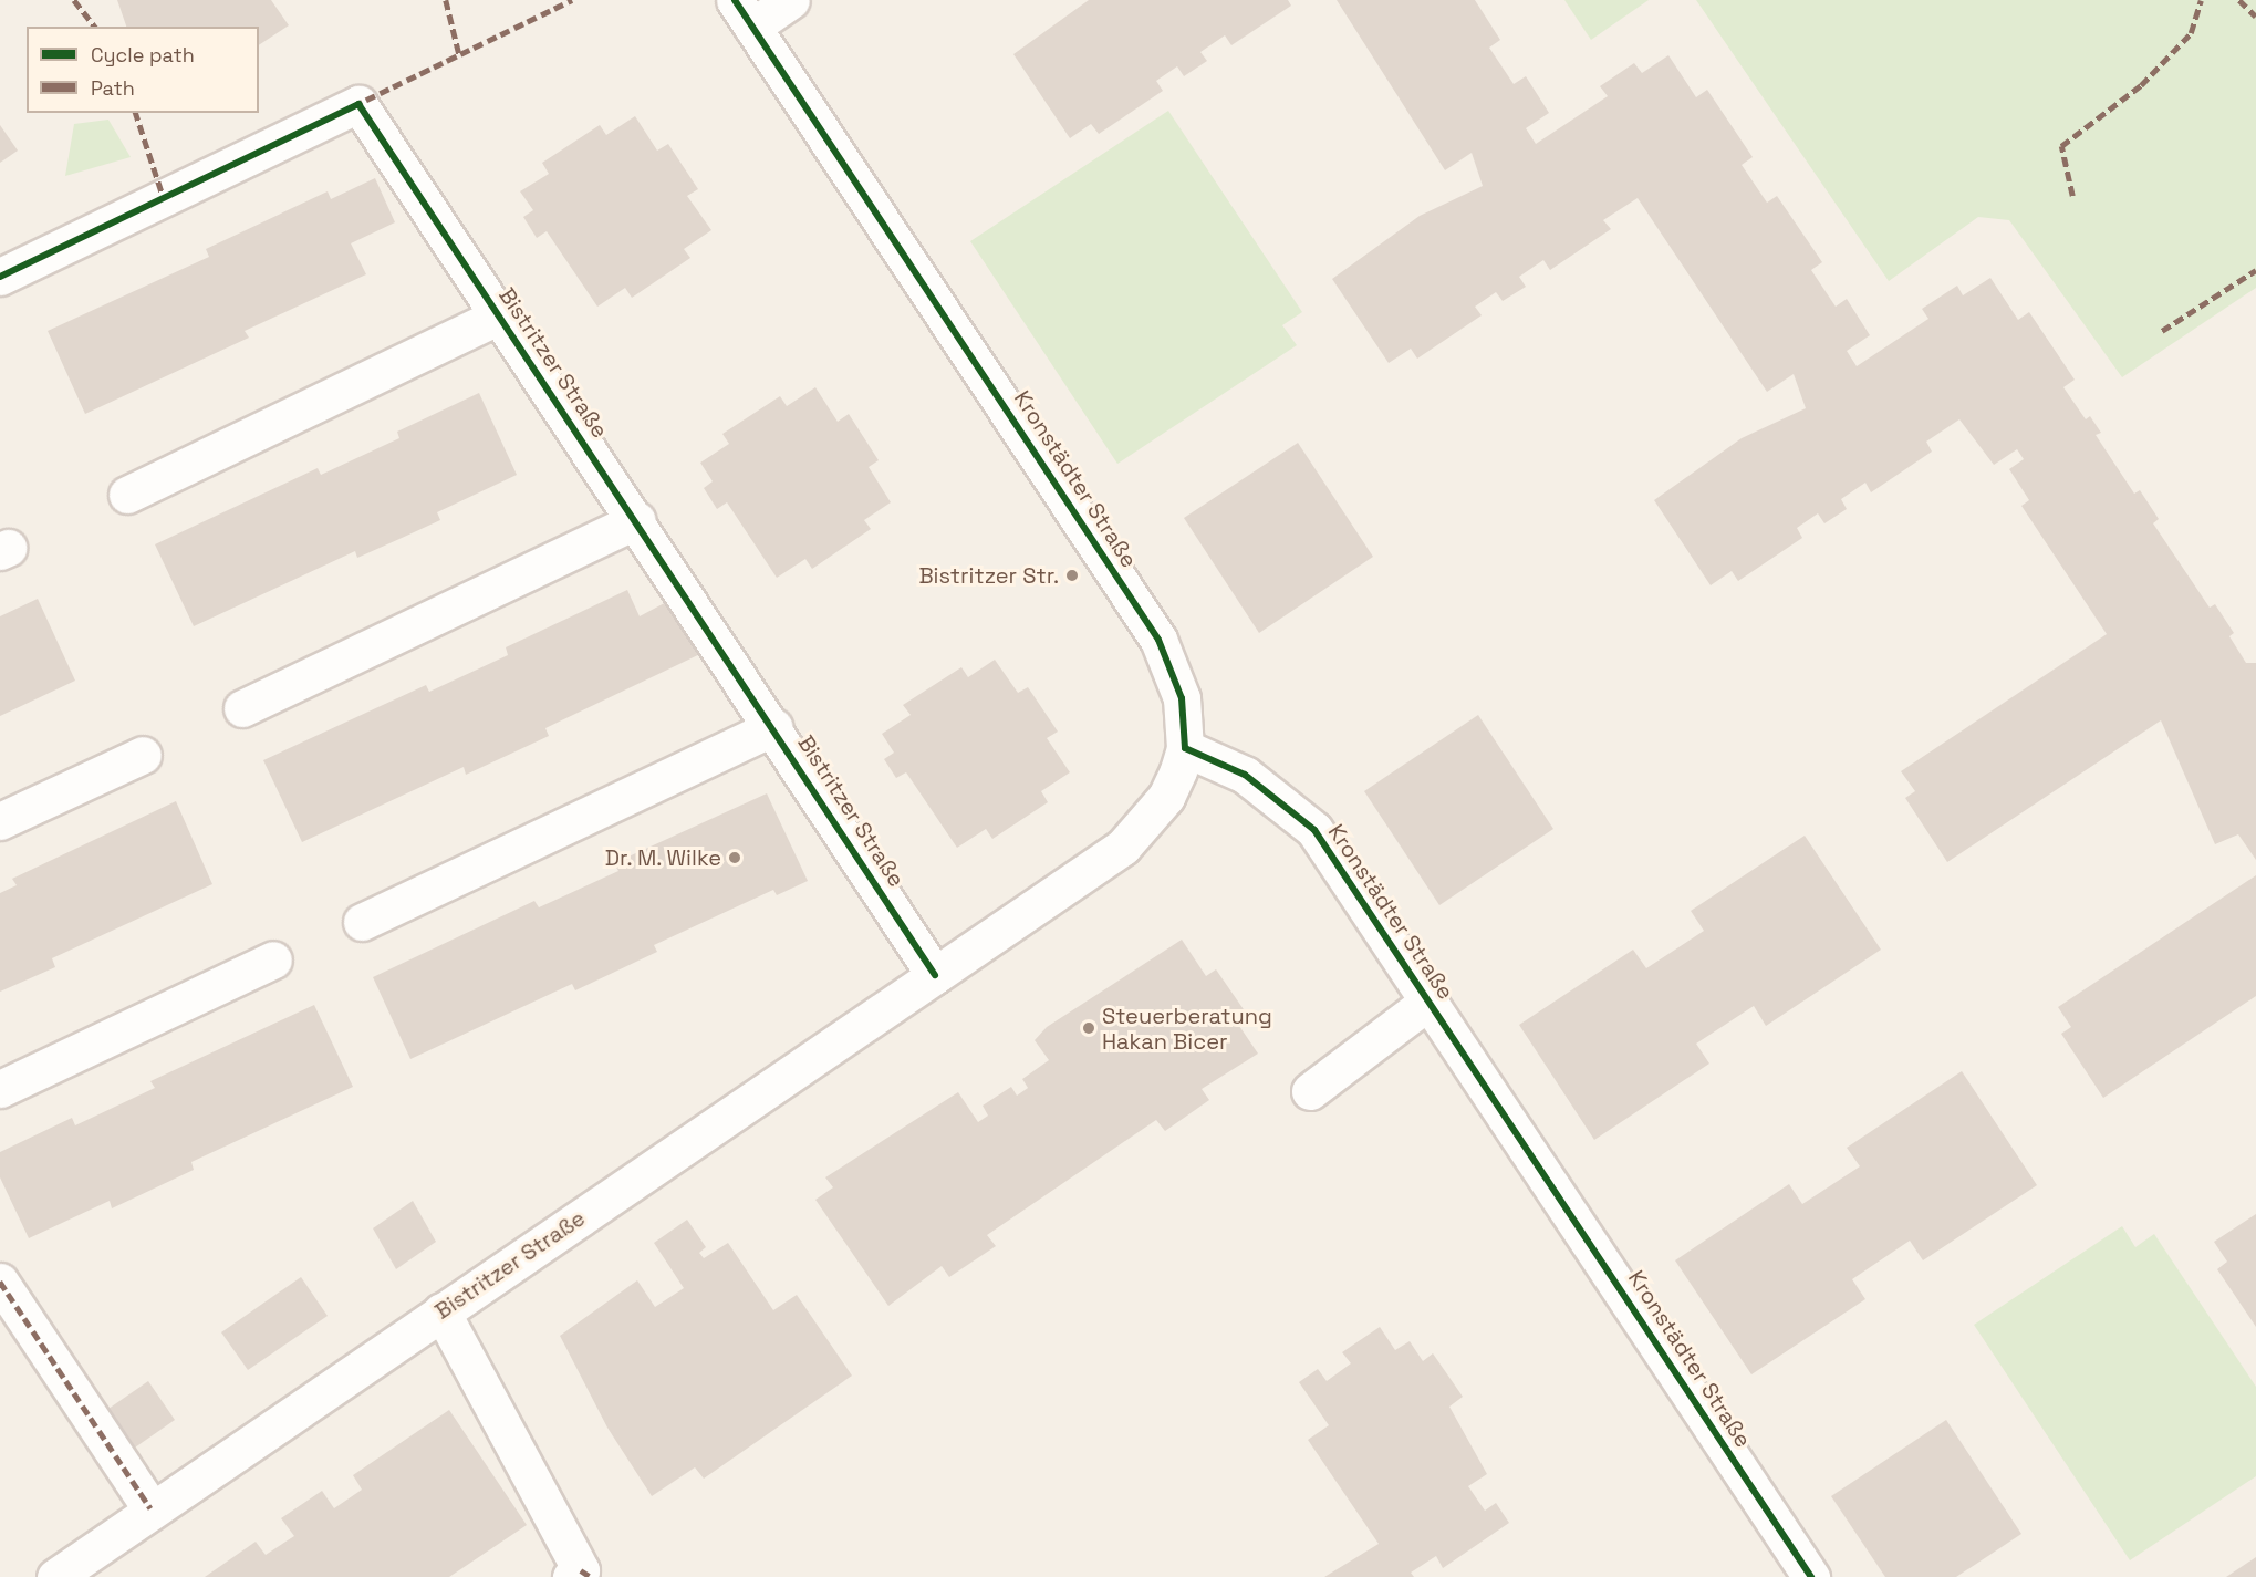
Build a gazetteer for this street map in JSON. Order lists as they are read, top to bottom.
{
  "streets": {
    "street": ["Bistritzer Straße", "Kronstädter Straße"]
  },
  "crossings": [
    ["Bistritzer Straße", "Kronstädter Straße"]
  ],
  "places": ["Bistritzer Str.", "Dr. M. Wilke", "Steuerberatung Hakan Bicer"],
  "legend": ["Cycle path", "Path"]
}
